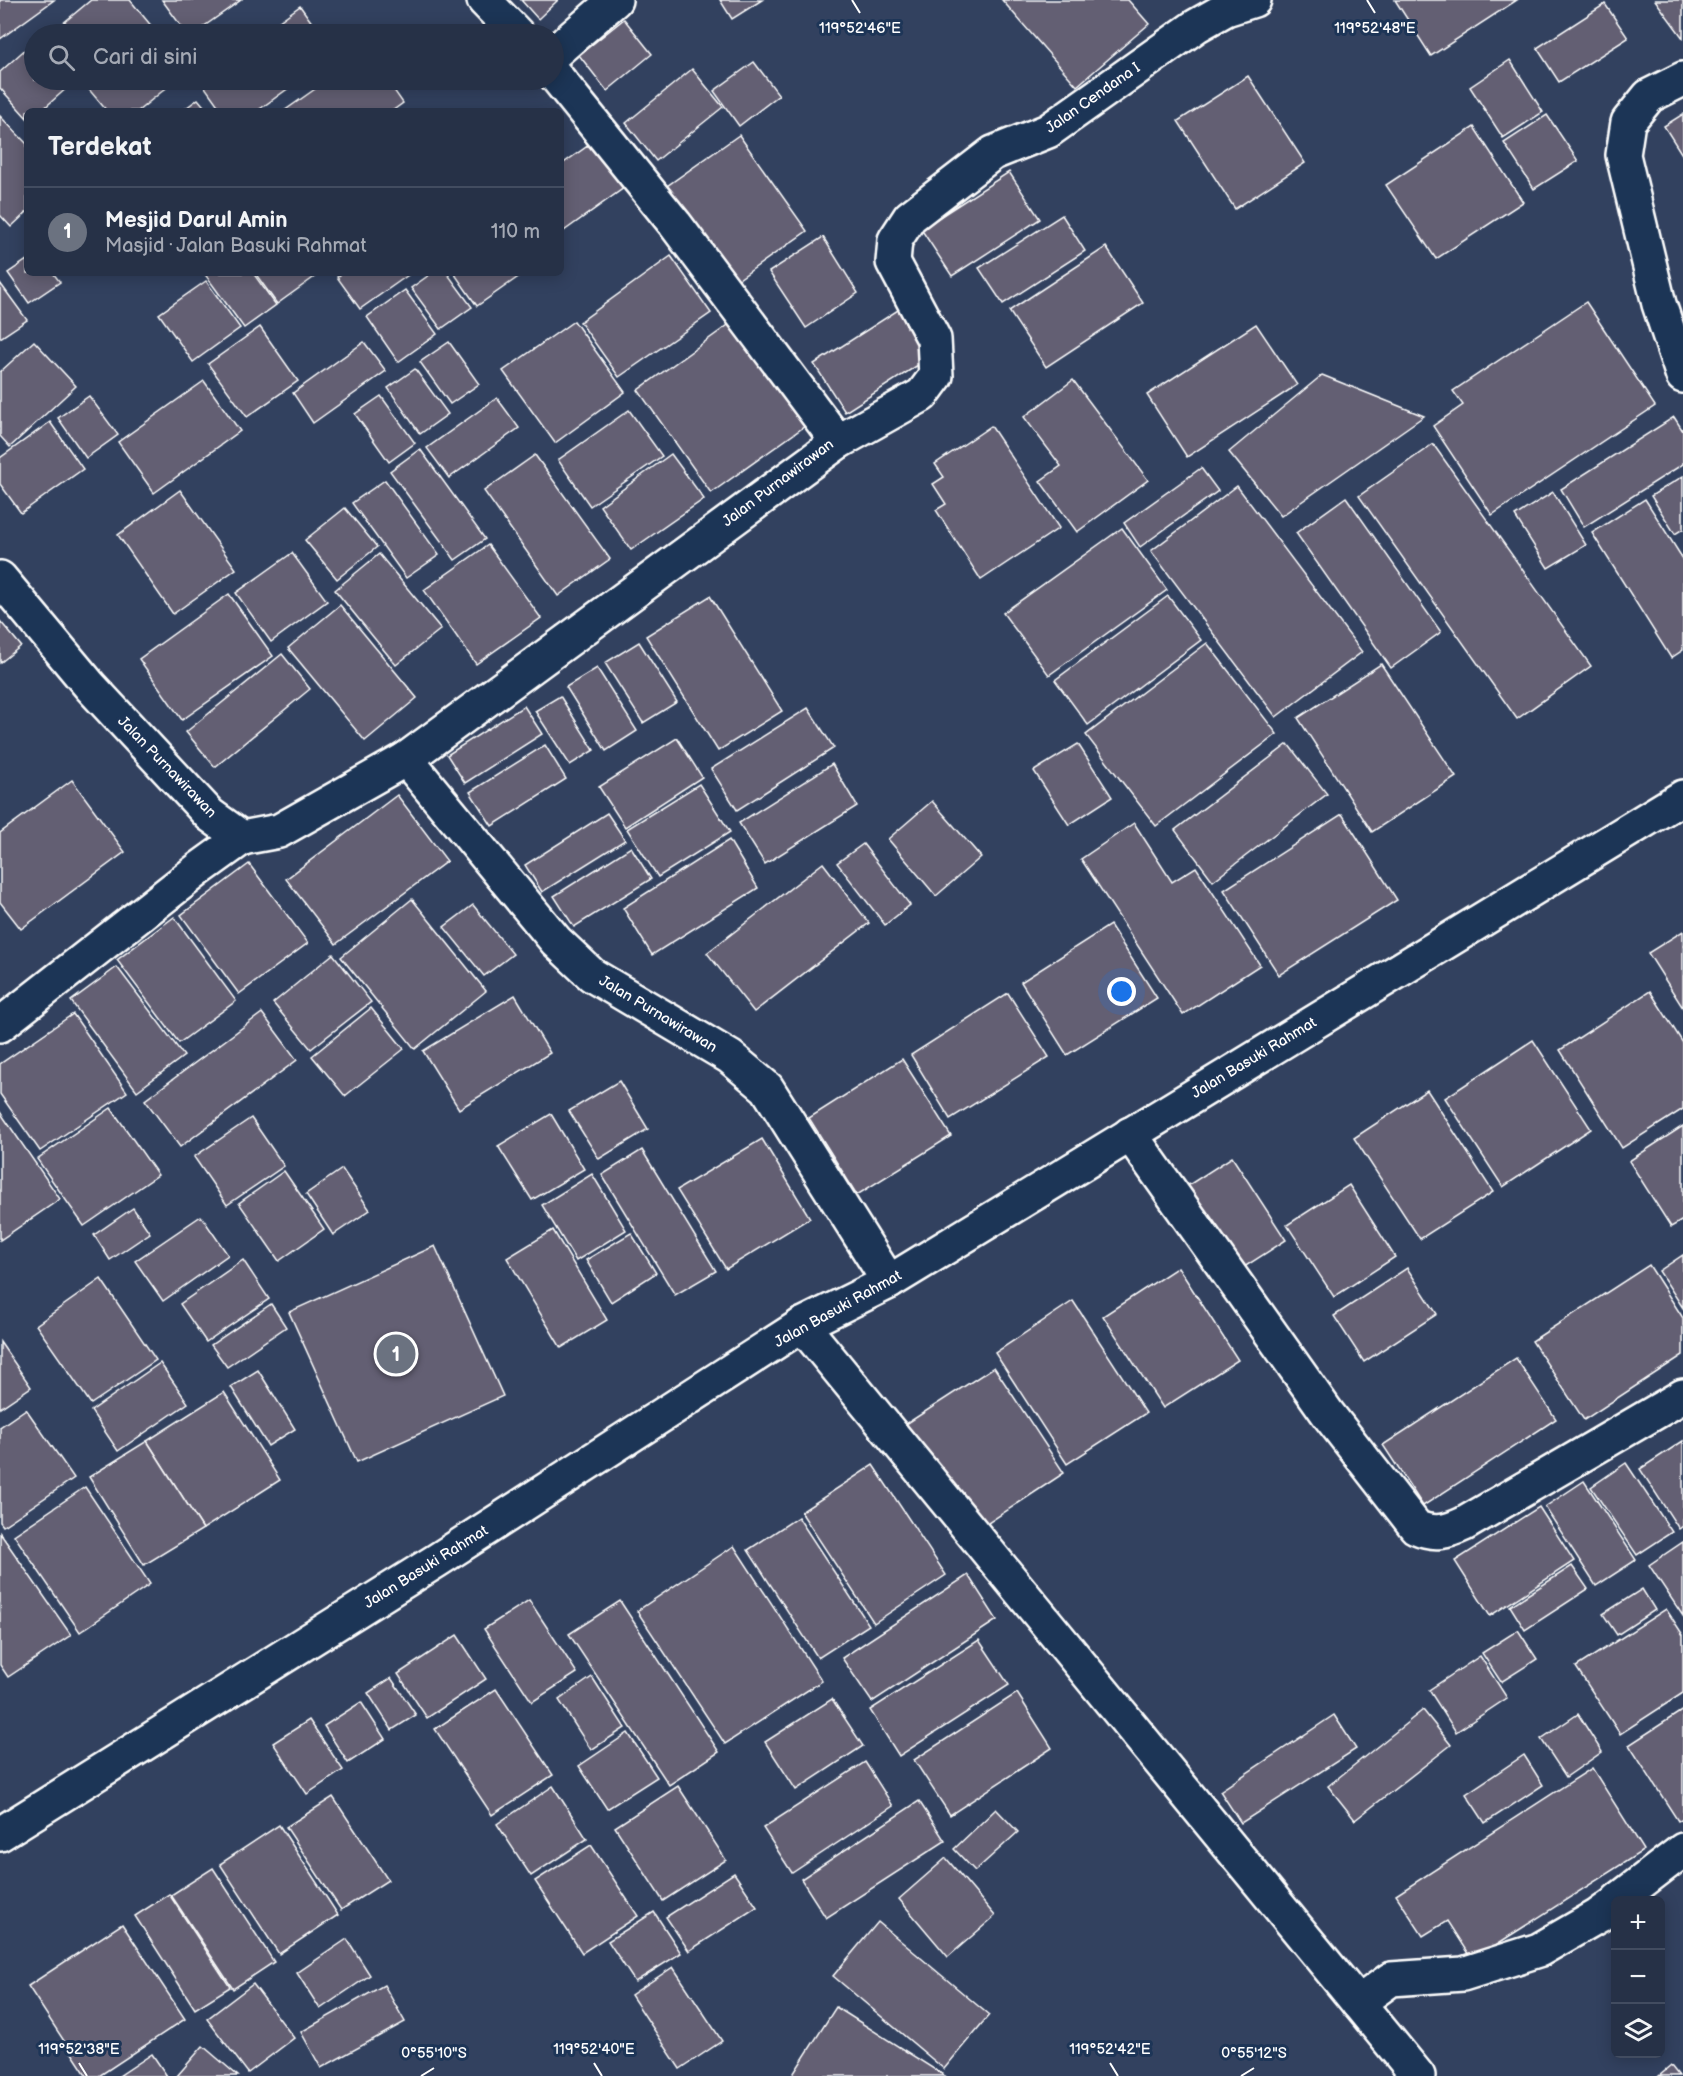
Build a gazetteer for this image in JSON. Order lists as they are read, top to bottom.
{
  "streets": {
    "main road": ["Jalan Cendana I", "Jalan Purnawirawan", "Jalan Basuki Rahmat"]
  },
  "crossings": [
    ["Jalan Cendana I", "Jalan Purnawirawan"],
    ["Jalan Purnawirawan", "Jalan Basuki Rahmat"]
  ],
  "page": {
    "search": "Cari di sini",
    "heading": "Terdekat",
    "list": [
      {
        "mark": "1",
        "name": "Mesjid Darul Amin",
        "note": "Masjid · Jalan Basuki Rahmat",
        "value": "110 m"
      }
    ],
    "pins": "1",
    "map_buttons": ["+", "−"]
  },
  "coordinates": [
    "119°52'46\"E",
    "119°52'48\"E",
    "119°52'38\"E",
    "119°52'40\"E",
    "119°52'42\"E",
    "0°55'10\"S",
    "0°55'12\"S"
  ]
}
